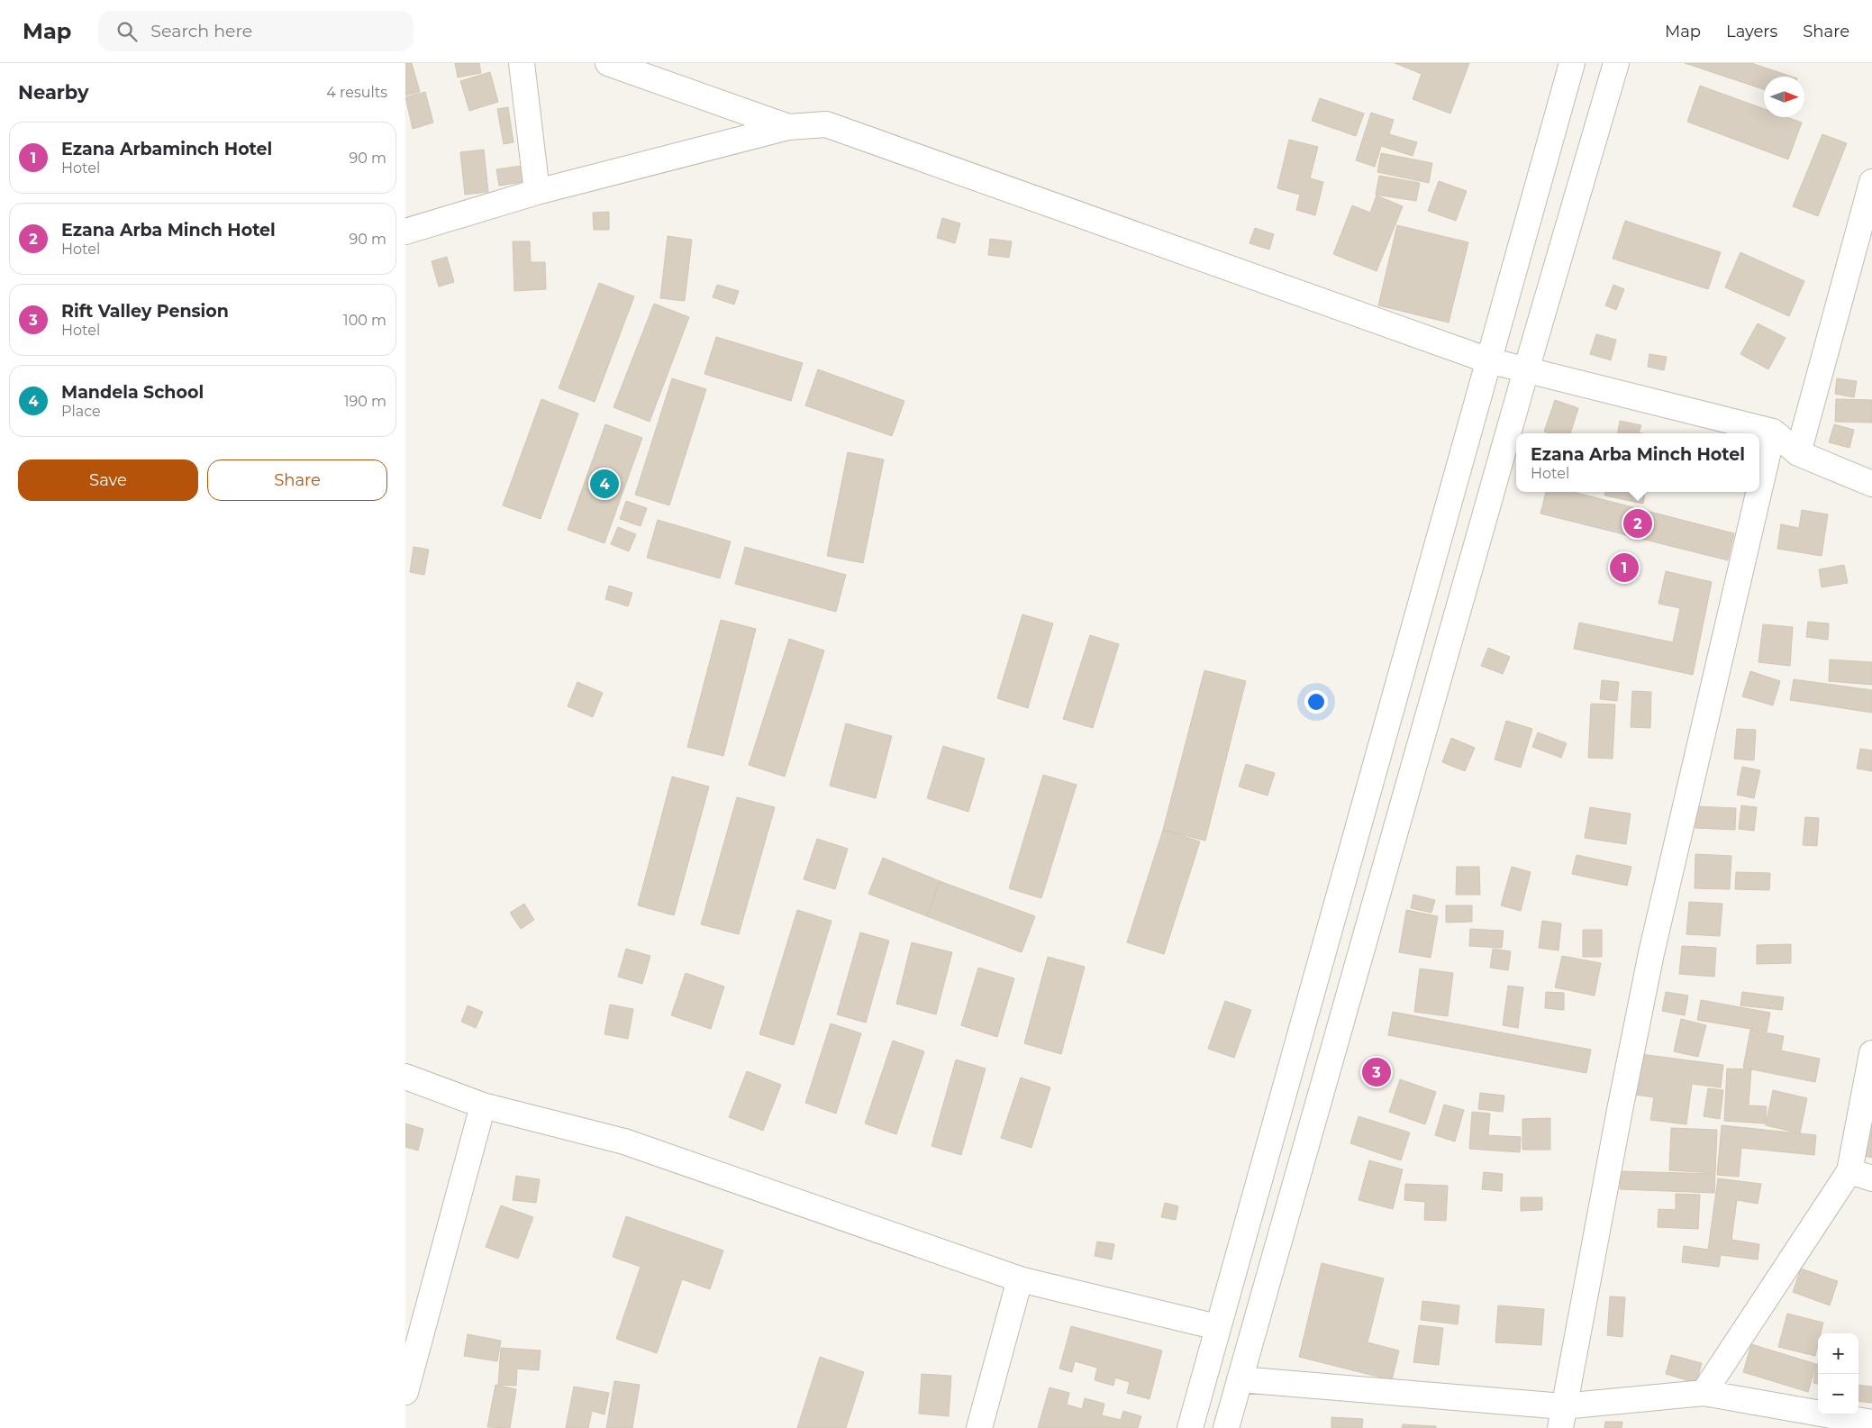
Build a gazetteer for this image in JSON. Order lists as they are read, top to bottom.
{
  "north": "right",
  "page": {
    "header": "Map",
    "search": "Search here",
    "nav": ["Map", "Layers", "Share"],
    "heading": ["Nearby", "4 results"],
    "list": [
      {
        "mark": "1",
        "name": "Ezana Arbaminch Hotel",
        "note": "Hotel",
        "value": "90 m"
      },
      {
        "mark": "2",
        "name": "Ezana Arba Minch Hotel",
        "note": "Hotel",
        "value": "90 m"
      },
      {
        "mark": "3",
        "name": "Rift Valley Pension",
        "note": "Hotel",
        "value": "100 m"
      },
      {
        "mark": "4",
        "name": "Mandela School",
        "note": "Place",
        "value": "190 m"
      }
    ],
    "popup": ["Ezana Arba Minch Hotel", "Hotel"],
    "buttons": ["Save", "Share"],
    "pins": [
      "4",
      "2",
      "1",
      "3"
    ],
    "map_buttons": ["+", "−"]
  }
}
